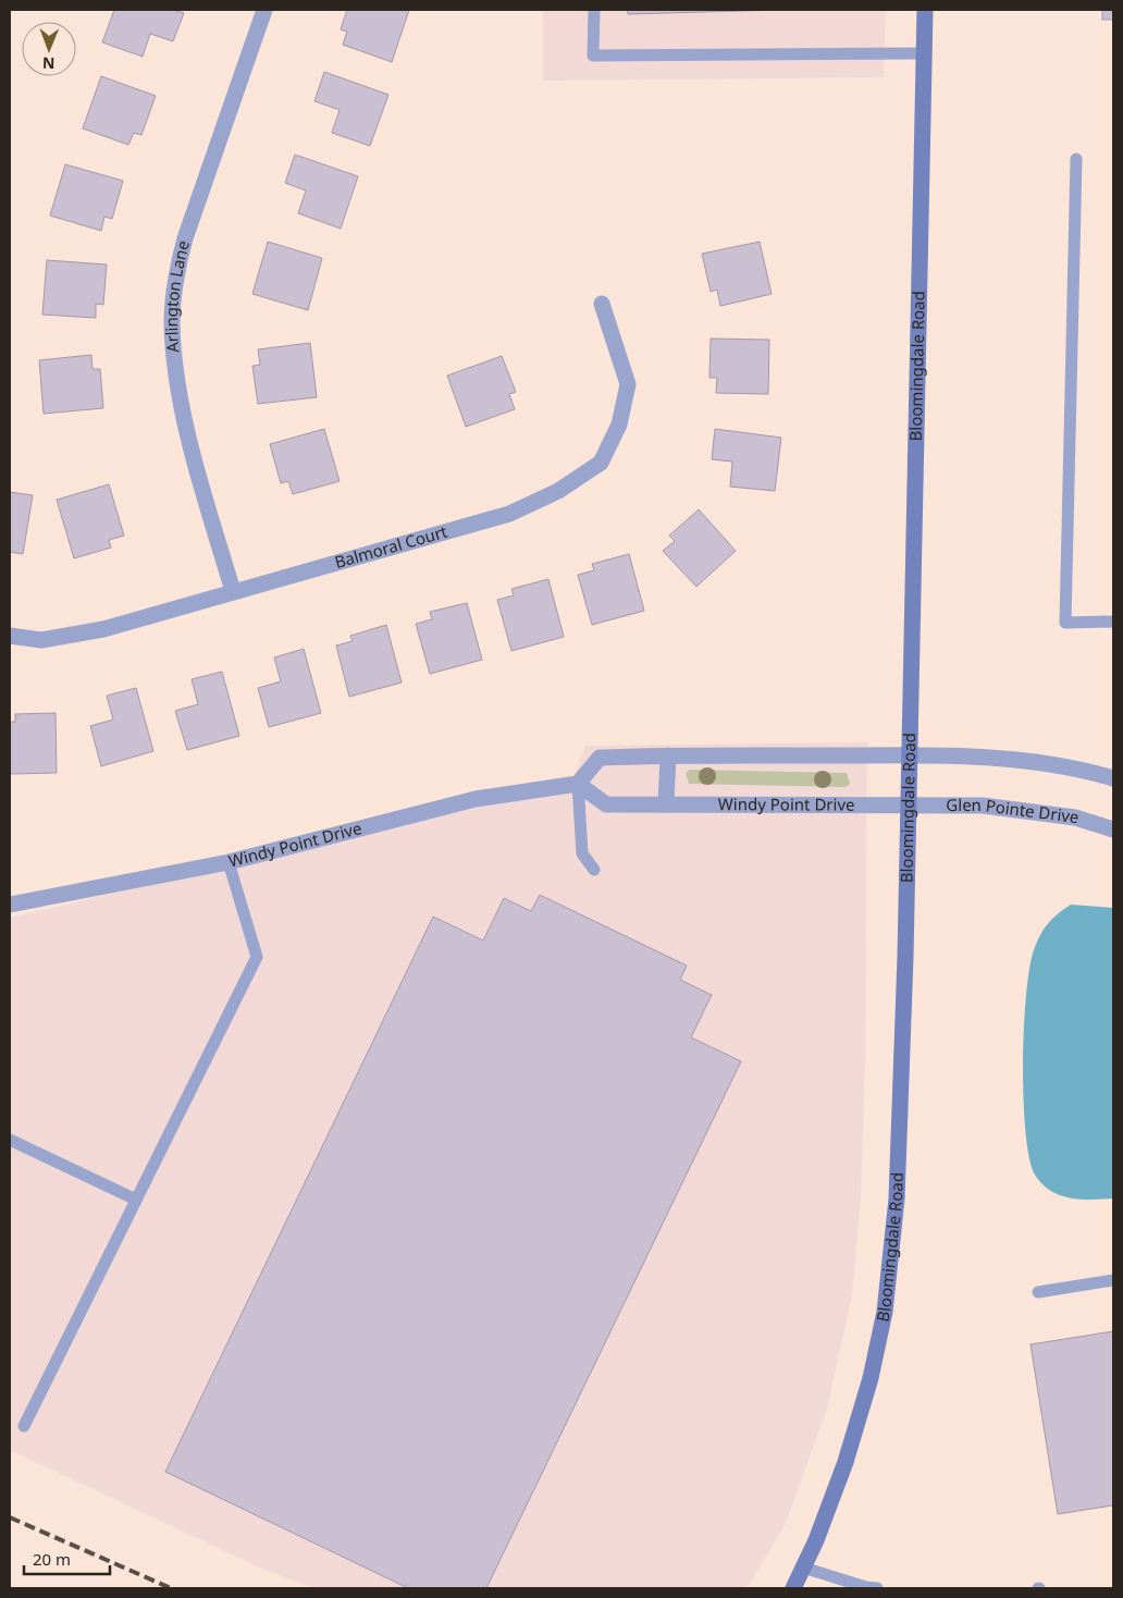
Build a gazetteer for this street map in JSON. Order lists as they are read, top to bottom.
{
  "streets": {
    "main road": ["Bloomingdale Road"],
    "street": [
      "Arlington Lane",
      "Balmoral Court",
      "Windy Point Drive",
      "Glen Pointe Drive"
    ]
  },
  "crossings": [
    ["Arlington Lane", "Balmoral Court"],
    ["Bloomingdale Road", "Windy Point Drive"],
    ["Bloomingdale Road", "Glen Pointe Drive"],
    ["Windy Point Drive", "Glen Pointe Drive"]
  ],
  "scale_bar": "20 m",
  "north": "bottom"
}
